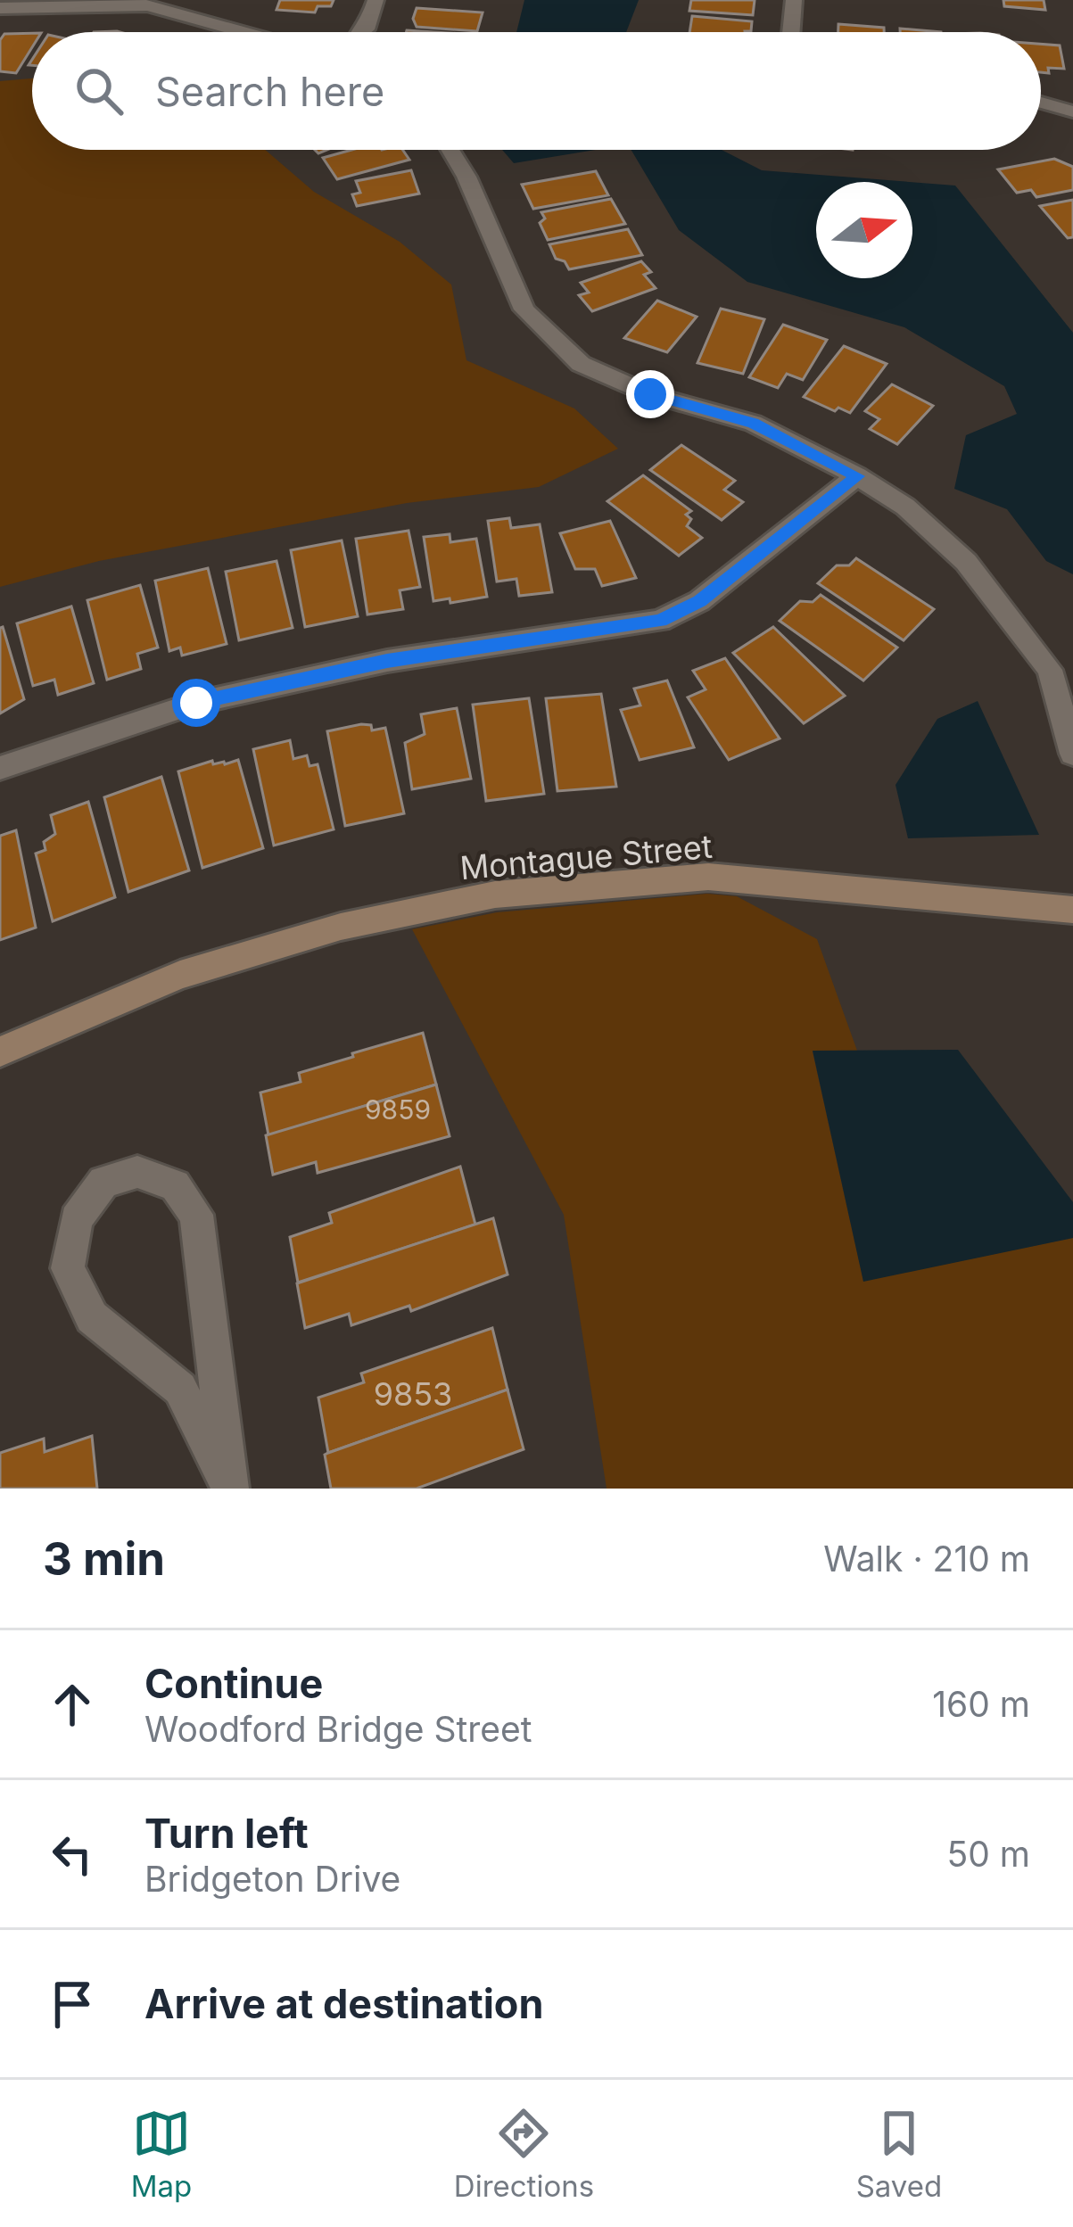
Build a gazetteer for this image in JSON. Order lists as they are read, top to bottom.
{
  "streets": {
    "street": ["Montague Street"]
  },
  "house_numbers": ["9859", "9853"],
  "north": "right",
  "page": {
    "search": "Search here",
    "heading": ["3 min", "Walk · 210 m"],
    "list": [
      ["Continue", "Woodford Bridge Street", "160 m"],
      ["Turn left", "Bridgeton Drive", "50 m"],
      "Arrive at destination"
    ],
    "nav": ["Map", "Directions", "Saved"]
  }
}
